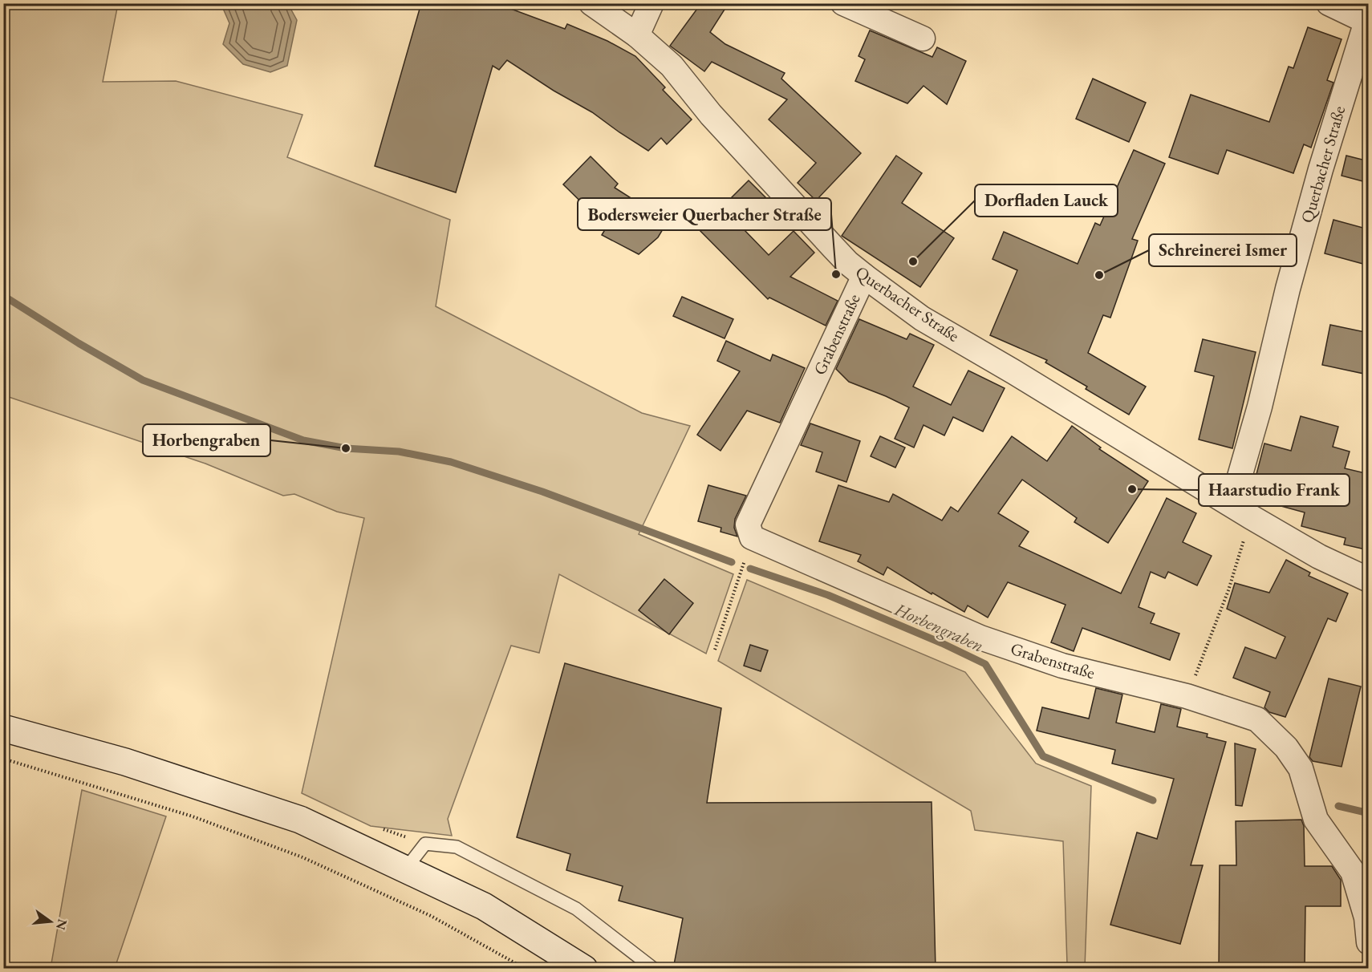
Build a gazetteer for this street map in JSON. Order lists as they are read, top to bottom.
{
  "streets": {
    "street": ["Querbacher Straße", "Grabenstraße"]
  },
  "crossings": [
    ["Querbacher Straße", "Grabenstraße"]
  ],
  "water": ["Horbengraben"],
  "places": [
    "Dorfladen Lauck",
    "Bodersweier Querbacher Straße",
    "Schreinerei Ismer",
    "Horbengraben",
    "Haarstudio Frank"
  ],
  "north": "right"
}
